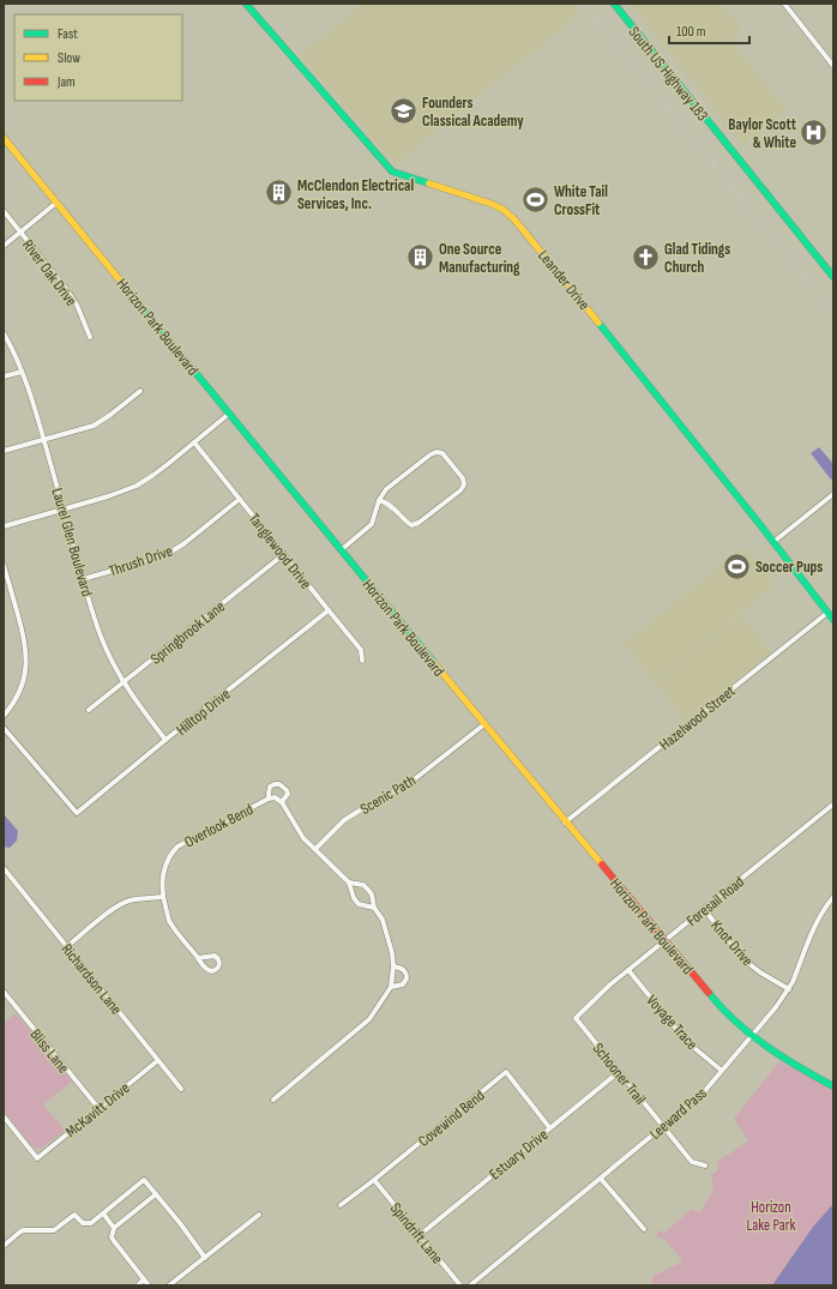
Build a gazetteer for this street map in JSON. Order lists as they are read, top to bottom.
{
  "streets": {
    "street": [
      "South US Highway 183",
      "River Oak Drive",
      "Leander Drive",
      "Horizon Park Boulevard",
      "Laurel Glen Boulevard",
      "Tanglewood Drive",
      "Thrush Drive",
      "Springbrook Lane",
      "Hilltop Drive",
      "Hazelwood Street",
      "Scenic Path",
      "Overlook Bend",
      "Foresail Road",
      "Knot Drive",
      "Richardson Lane",
      "Voyage Trace",
      "Bliss Lane",
      "Schooner Trail",
      "McKavitt Drive",
      "Leeward Pass",
      "Covewind Bend",
      "Estuary Drive",
      "Spindrift Lane"
    ]
  },
  "crossings": [
    ["Leander Drive", "Hazelwood Street"],
    ["Horizon Park Boulevard", "Hazelwood Street"],
    ["Horizon Park Boulevard", "Scenic Path"],
    ["Horizon Park Boulevard", "Foresail Road"],
    ["Horizon Park Boulevard", "Leeward Pass"],
    ["Laurel Glen Boulevard", "Thrush Drive"],
    ["Laurel Glen Boulevard", "Springbrook Lane"],
    ["Laurel Glen Boulevard", "Hilltop Drive"],
    ["Tanglewood Drive", "Thrush Drive"],
    ["Tanglewood Drive", "Springbrook Lane"],
    ["Tanglewood Drive", "Hilltop Drive"],
    ["Scenic Path", "Overlook Bend"],
    ["Foresail Road", "Knot Drive"],
    ["Foresail Road", "Voyage Trace"],
    ["Foresail Road", "Schooner Trail"],
    ["Knot Drive", "Leeward Pass"],
    ["Richardson Lane", "McKavitt Drive"],
    ["Voyage Trace", "Leeward Pass"],
    ["Bliss Lane", "McKavitt Drive"],
    ["Schooner Trail", "Leeward Pass"],
    ["Schooner Trail", "Estuary Drive"],
    ["Covewind Bend", "Estuary Drive"],
    ["Covewind Bend", "Spindrift Lane"],
    ["Estuary Drive", "Spindrift Lane"]
  ],
  "parks": ["Horizon Lake Park"],
  "places": {
    "school or university": ["Founders Classical Academy"],
    "hospital": ["Baylor Scott & White"],
    "building": ["McClendon Electrical Services, Inc.", "One Source Manufacturing"],
    "sports": ["White Tail CrossFit", "Soccer Pups"],
    "church": ["Glad Tidings Church"]
  },
  "legend": ["Fast", "Slow", "Jam"],
  "scale_bar": "100 m"
}
